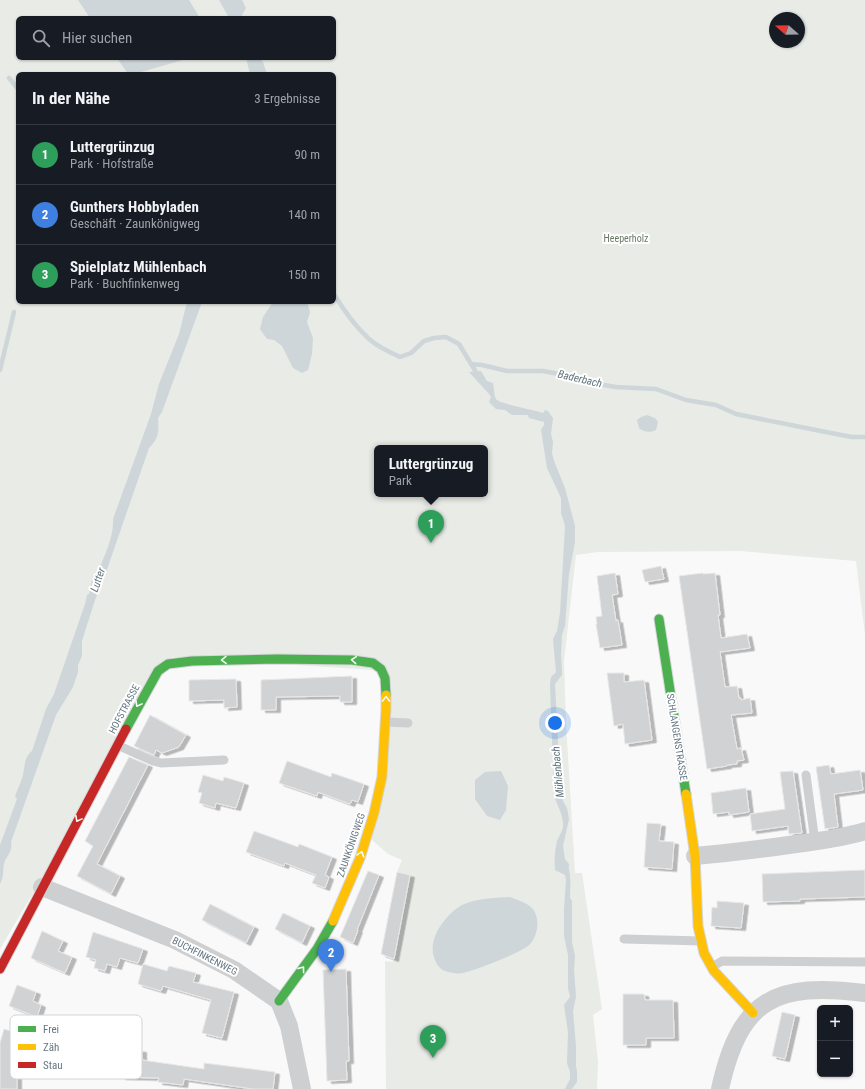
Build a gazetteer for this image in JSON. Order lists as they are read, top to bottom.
{
  "streets": {
    "street": [
      "HOFSTRASSE",
      "SCHLANGENSTRASSE",
      "ZAUNKÖNIGWEG",
      "BUCHFINKENWEG"
    ]
  },
  "crossings": [
    ["HOFSTRASSE", "ZAUNKÖNIGWEG"],
    ["HOFSTRASSE", "BUCHFINKENWEG"],
    ["ZAUNKÖNIGWEG", "BUCHFINKENWEG"]
  ],
  "one_way": ["HOFSTRASSE", "ZAUNKÖNIGWEG"],
  "water": ["Baderbach", "Lutter", "Mühlenbach"],
  "parks": ["Heeperholz"],
  "legend": ["Frei", "Zäh", "Stau"],
  "north": "left",
  "page": {
    "search": "Hier suchen",
    "heading": ["In der Nähe", "3 Ergebnisse"],
    "list": [
      {
        "mark": "1",
        "name": "Luttergrünzug",
        "note": "Park · Hofstraße",
        "value": "90 m"
      },
      {
        "mark": "2",
        "name": "Gunthers Hobbyladen",
        "note": "Geschäft · Zaunkönigweg",
        "value": "140 m"
      },
      {
        "mark": "3",
        "name": "Spielplatz Mühlenbach",
        "note": "Park · Buchfinkenweg",
        "value": "150 m"
      }
    ],
    "popup": ["Luttergrünzug", "Park"],
    "pins": ["1", "2", "3"],
    "map_buttons": ["+", "−"]
  }
}
